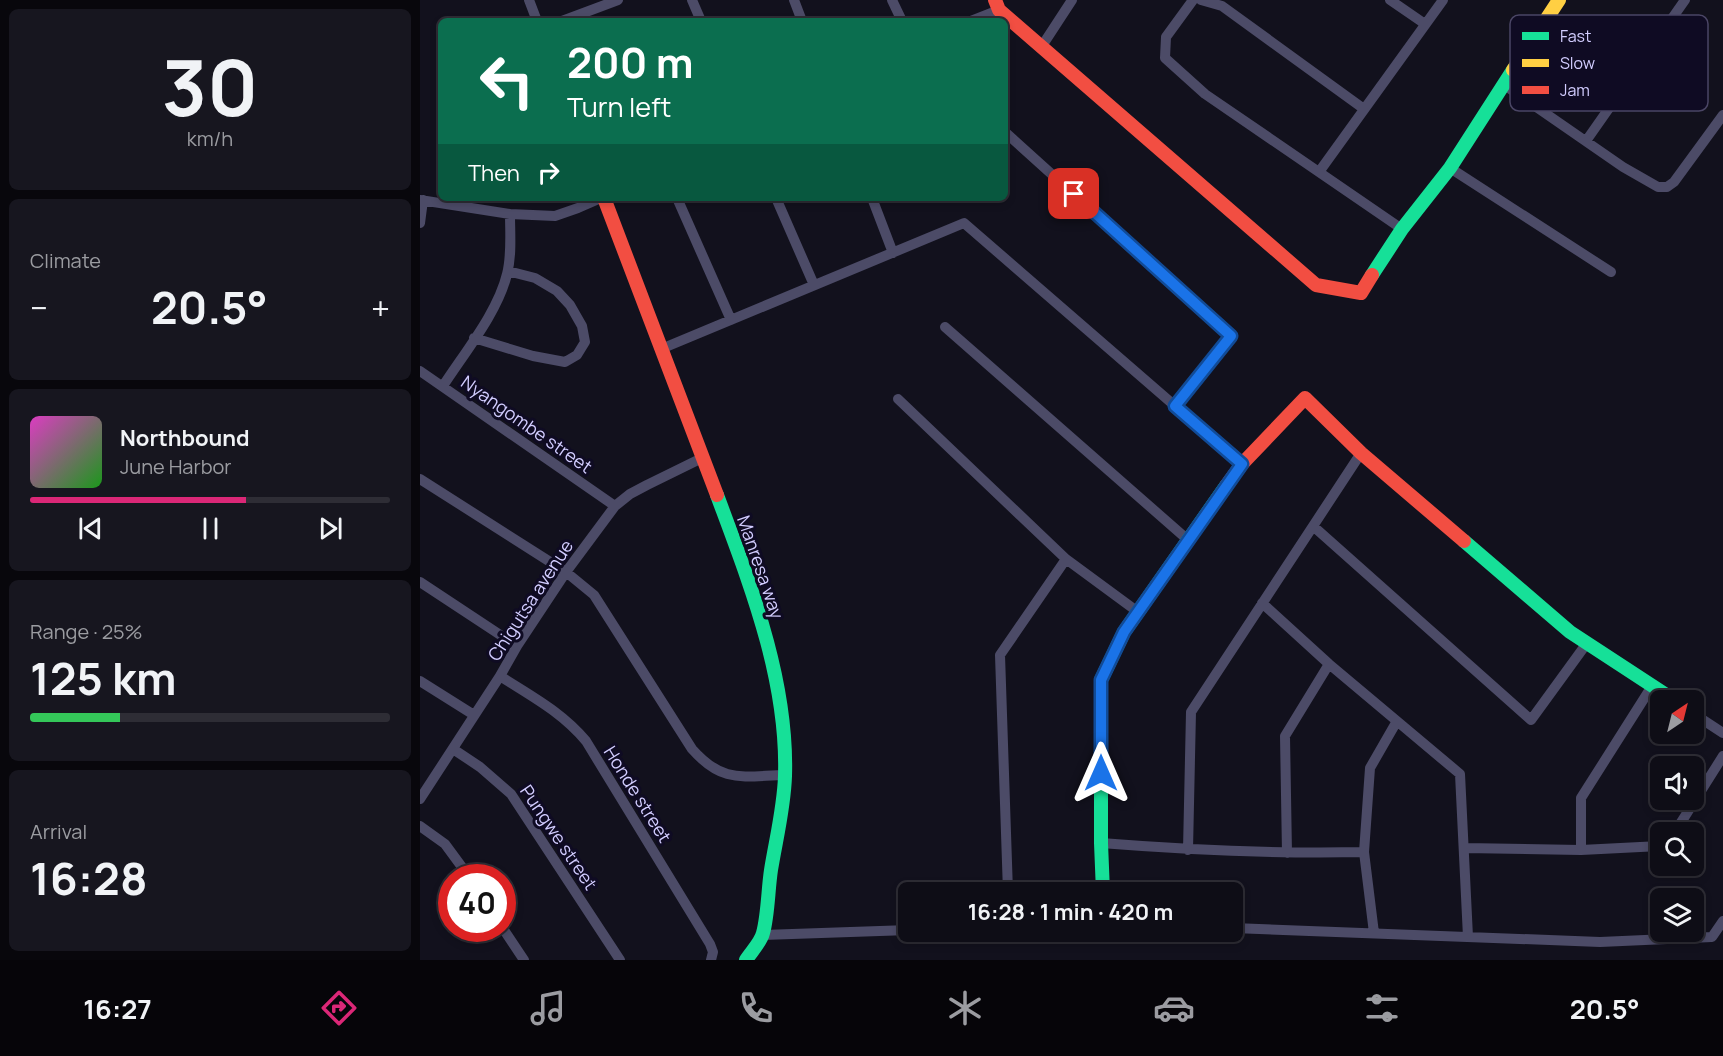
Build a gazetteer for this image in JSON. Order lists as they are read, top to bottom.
{
  "streets": {
    "street": [
      "Nyangombe street",
      "Manresa way",
      "Chigutsa avenue",
      "Honde street",
      "Pungwe street"
    ]
  },
  "crossings": [
    ["Nyangombe street", "Chigutsa avenue"],
    ["Manresa way", "Chigutsa avenue"],
    ["Chigutsa avenue", "Honde street"],
    ["Chigutsa avenue", "Pungwe street"]
  ],
  "legend": ["Fast", "Slow", "Jam"],
  "north": "top right",
  "page": {
    "tile": [
      ["30", "km/h"],
      "Climate",
      ["Range · 25%", "125 km"],
      ["Arrival", "16:28"]
    ],
    "turn": ["200 m", "Turn left"],
    "then": "Then",
    "heat": ["−", "20.5°", "+"],
    "song": ["Northbound", "June Harbor"],
    "limit": "40",
    "trip": "16:28 · 1 min · 420 m",
    "tabs": ["16:27", "20.5°"]
  }
}
